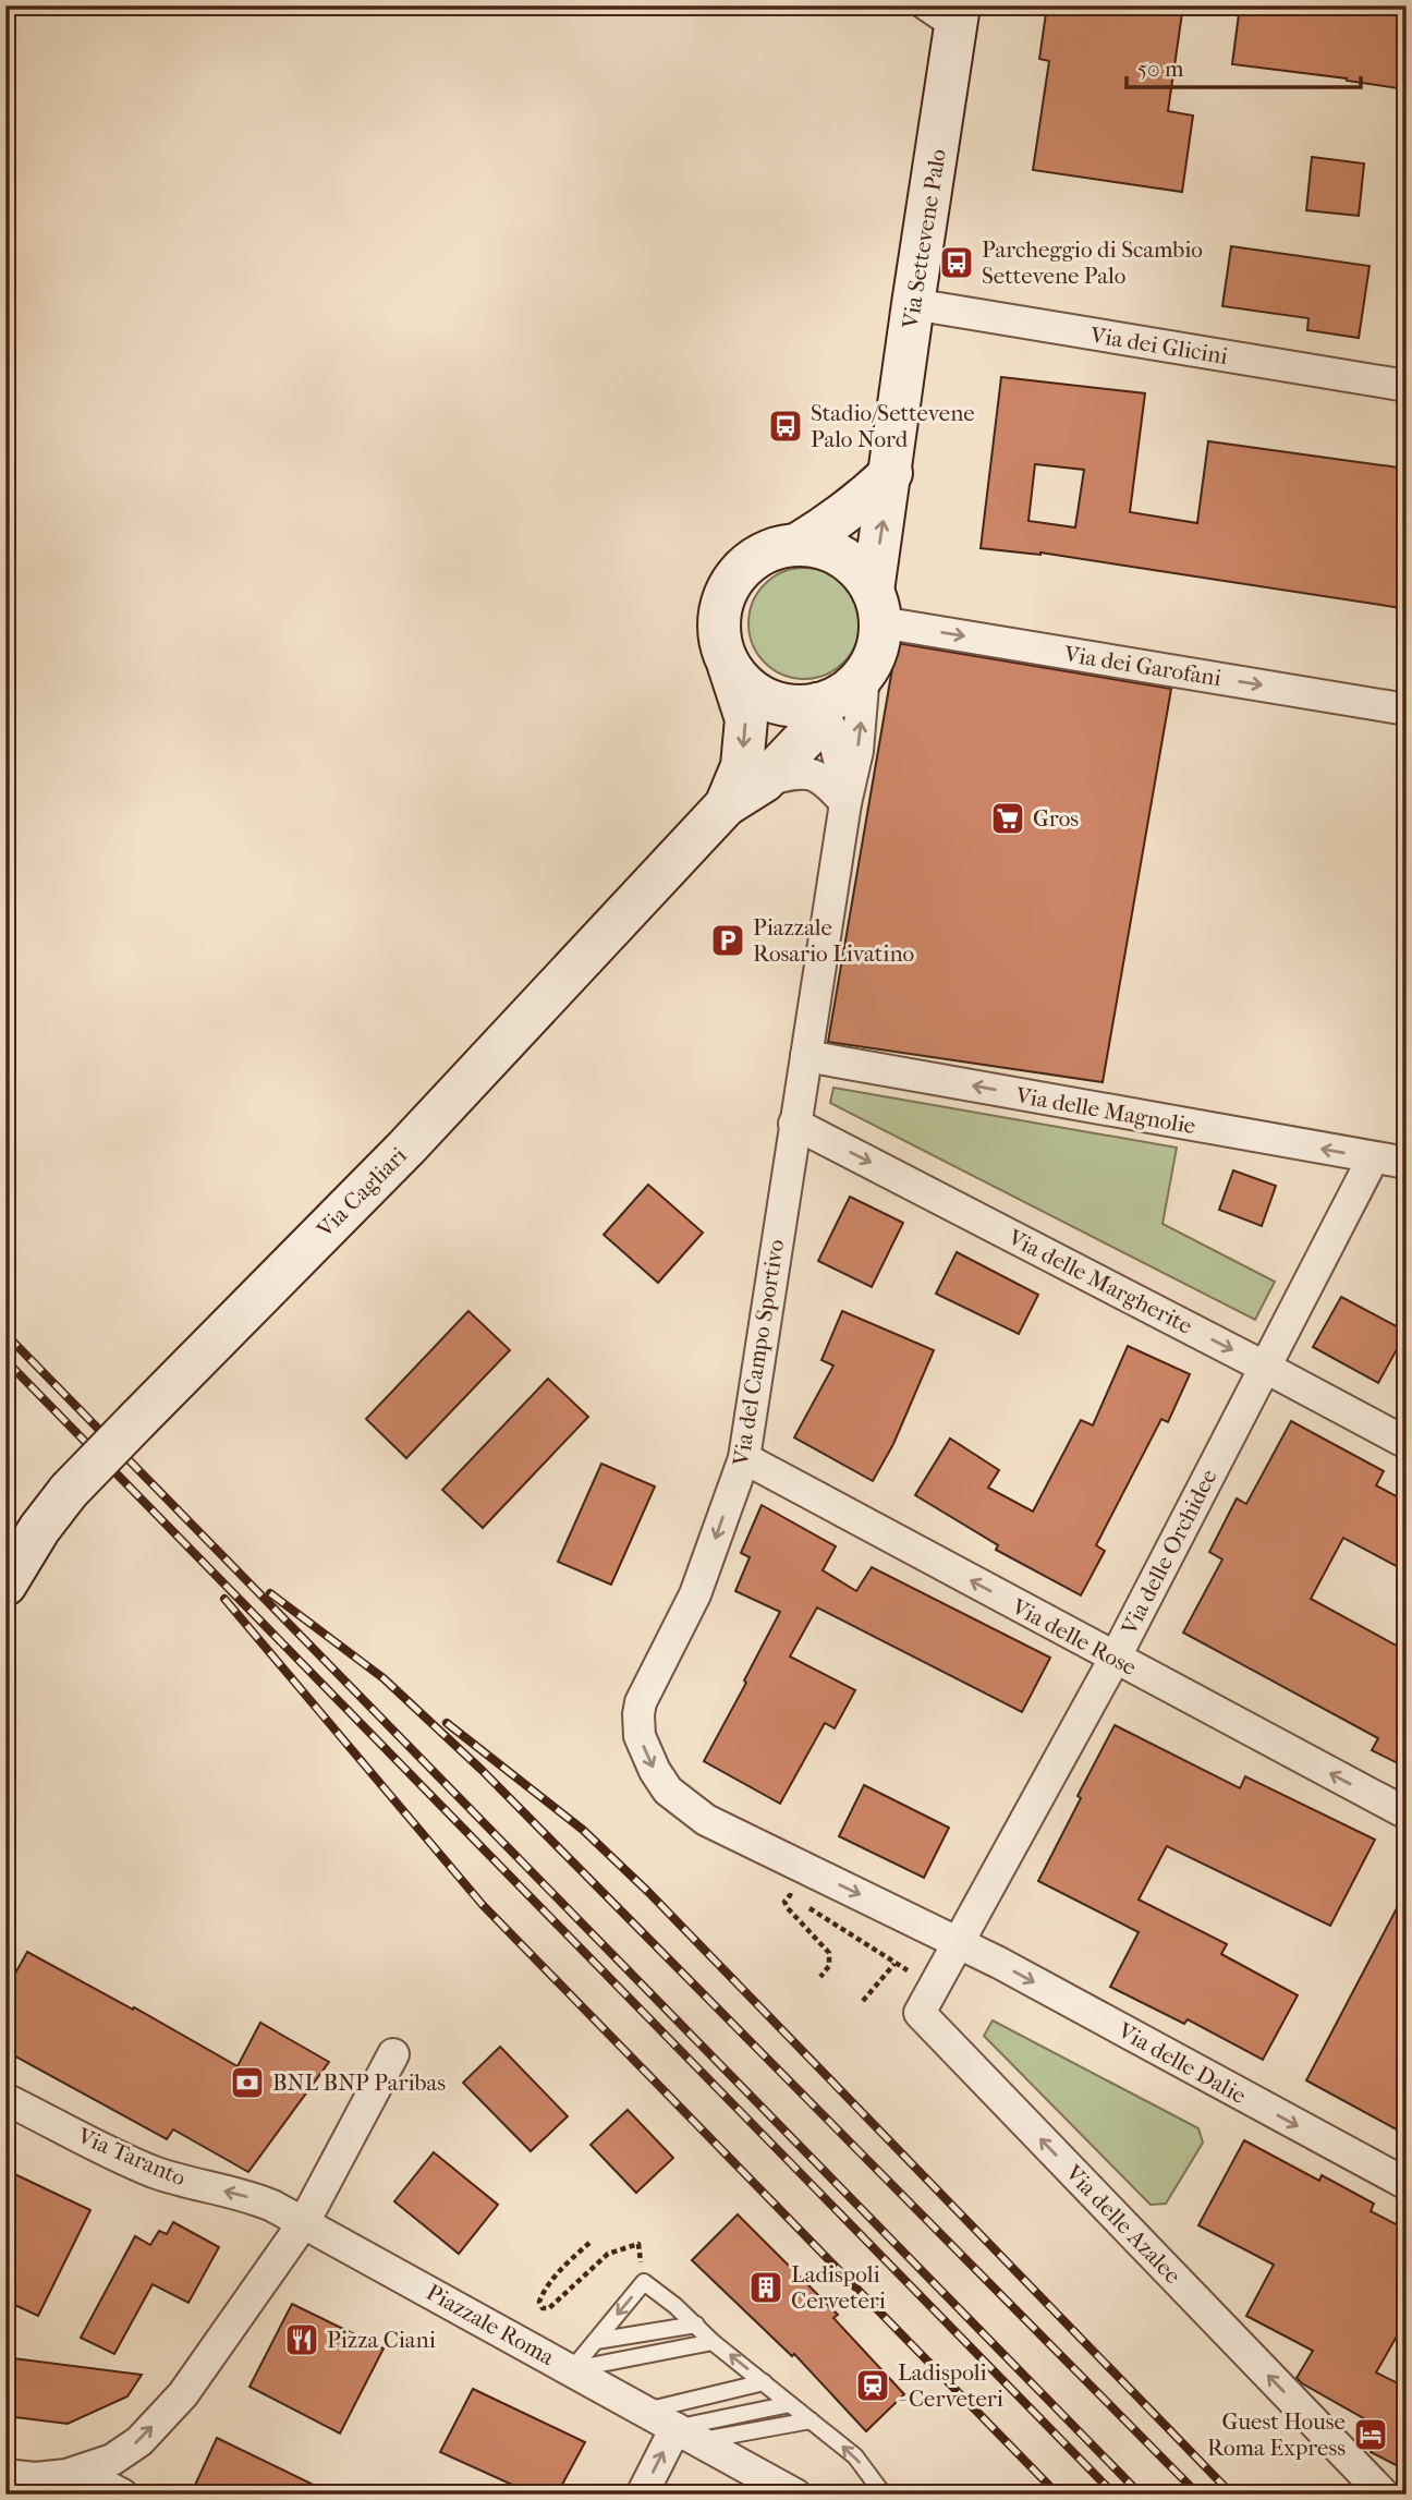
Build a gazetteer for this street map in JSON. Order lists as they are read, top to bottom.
{
  "streets": {
    "street": [
      "Via Settevene Palo",
      "Via dei Glicini",
      "Via dei Garofani",
      "Via delle Magnolie",
      "Via Cagliari",
      "Via delle Margherite",
      "Via del Campo Sportivo",
      "Via delle Orchidee",
      "Via delle Rose",
      "Via delle Dalie",
      "Via Taranto",
      "Via delle Azalee",
      "Piazzale Roma"
    ]
  },
  "crossings": [
    ["Via Settevene Palo", "Via dei Glicini"],
    ["Via Settevene Palo", "Via dei Garofani"],
    ["Via Settevene Palo", "Via Cagliari"],
    ["Via Settevene Palo", "Via del Campo Sportivo"],
    ["Via dei Garofani", "Via Cagliari"],
    ["Via dei Garofani", "Via del Campo Sportivo"],
    ["Via delle Magnolie", "Via del Campo Sportivo"],
    ["Via delle Magnolie", "Via delle Orchidee"],
    ["Via Cagliari", "Via del Campo Sportivo"],
    ["Via delle Margherite", "Via del Campo Sportivo"],
    ["Via delle Margherite", "Via delle Orchidee"],
    ["Via del Campo Sportivo", "Via delle Orchidee"],
    ["Via del Campo Sportivo", "Via delle Rose"],
    ["Via del Campo Sportivo", "Via delle Dalie"],
    ["Via del Campo Sportivo", "Via delle Azalee"],
    ["Via delle Orchidee", "Via delle Rose"],
    ["Via delle Orchidee", "Via delle Dalie"],
    ["Via delle Orchidee", "Via delle Azalee"],
    ["Via delle Dalie", "Via delle Azalee"],
    ["Via Taranto", "Piazzale Roma"]
  ],
  "one_way": [
    "Via dei Garofani",
    "Via delle Magnolie",
    "Via delle Margherite",
    "Via delle Rose",
    "Via delle Dalie",
    "Via Taranto",
    "Via delle Azalee"
  ],
  "places": {
    "bus stop": ["Parcheggio di Scambio Settevene Palo", "Stadio/Settevene Palo Nord"],
    "supermarket": ["Gros"],
    "parking": ["Piazzale Rosario Livatino"],
    "bank": ["BNL BNP Paribas"],
    "building": ["Ladispoli Cerveteri"],
    "restaurant": ["Pizza Ciani"],
    "station": ["Ladispoli - Cerveteri"],
    "hotel": ["Guest House Roma Express"]
  },
  "scale_bar": "50 m"
}
